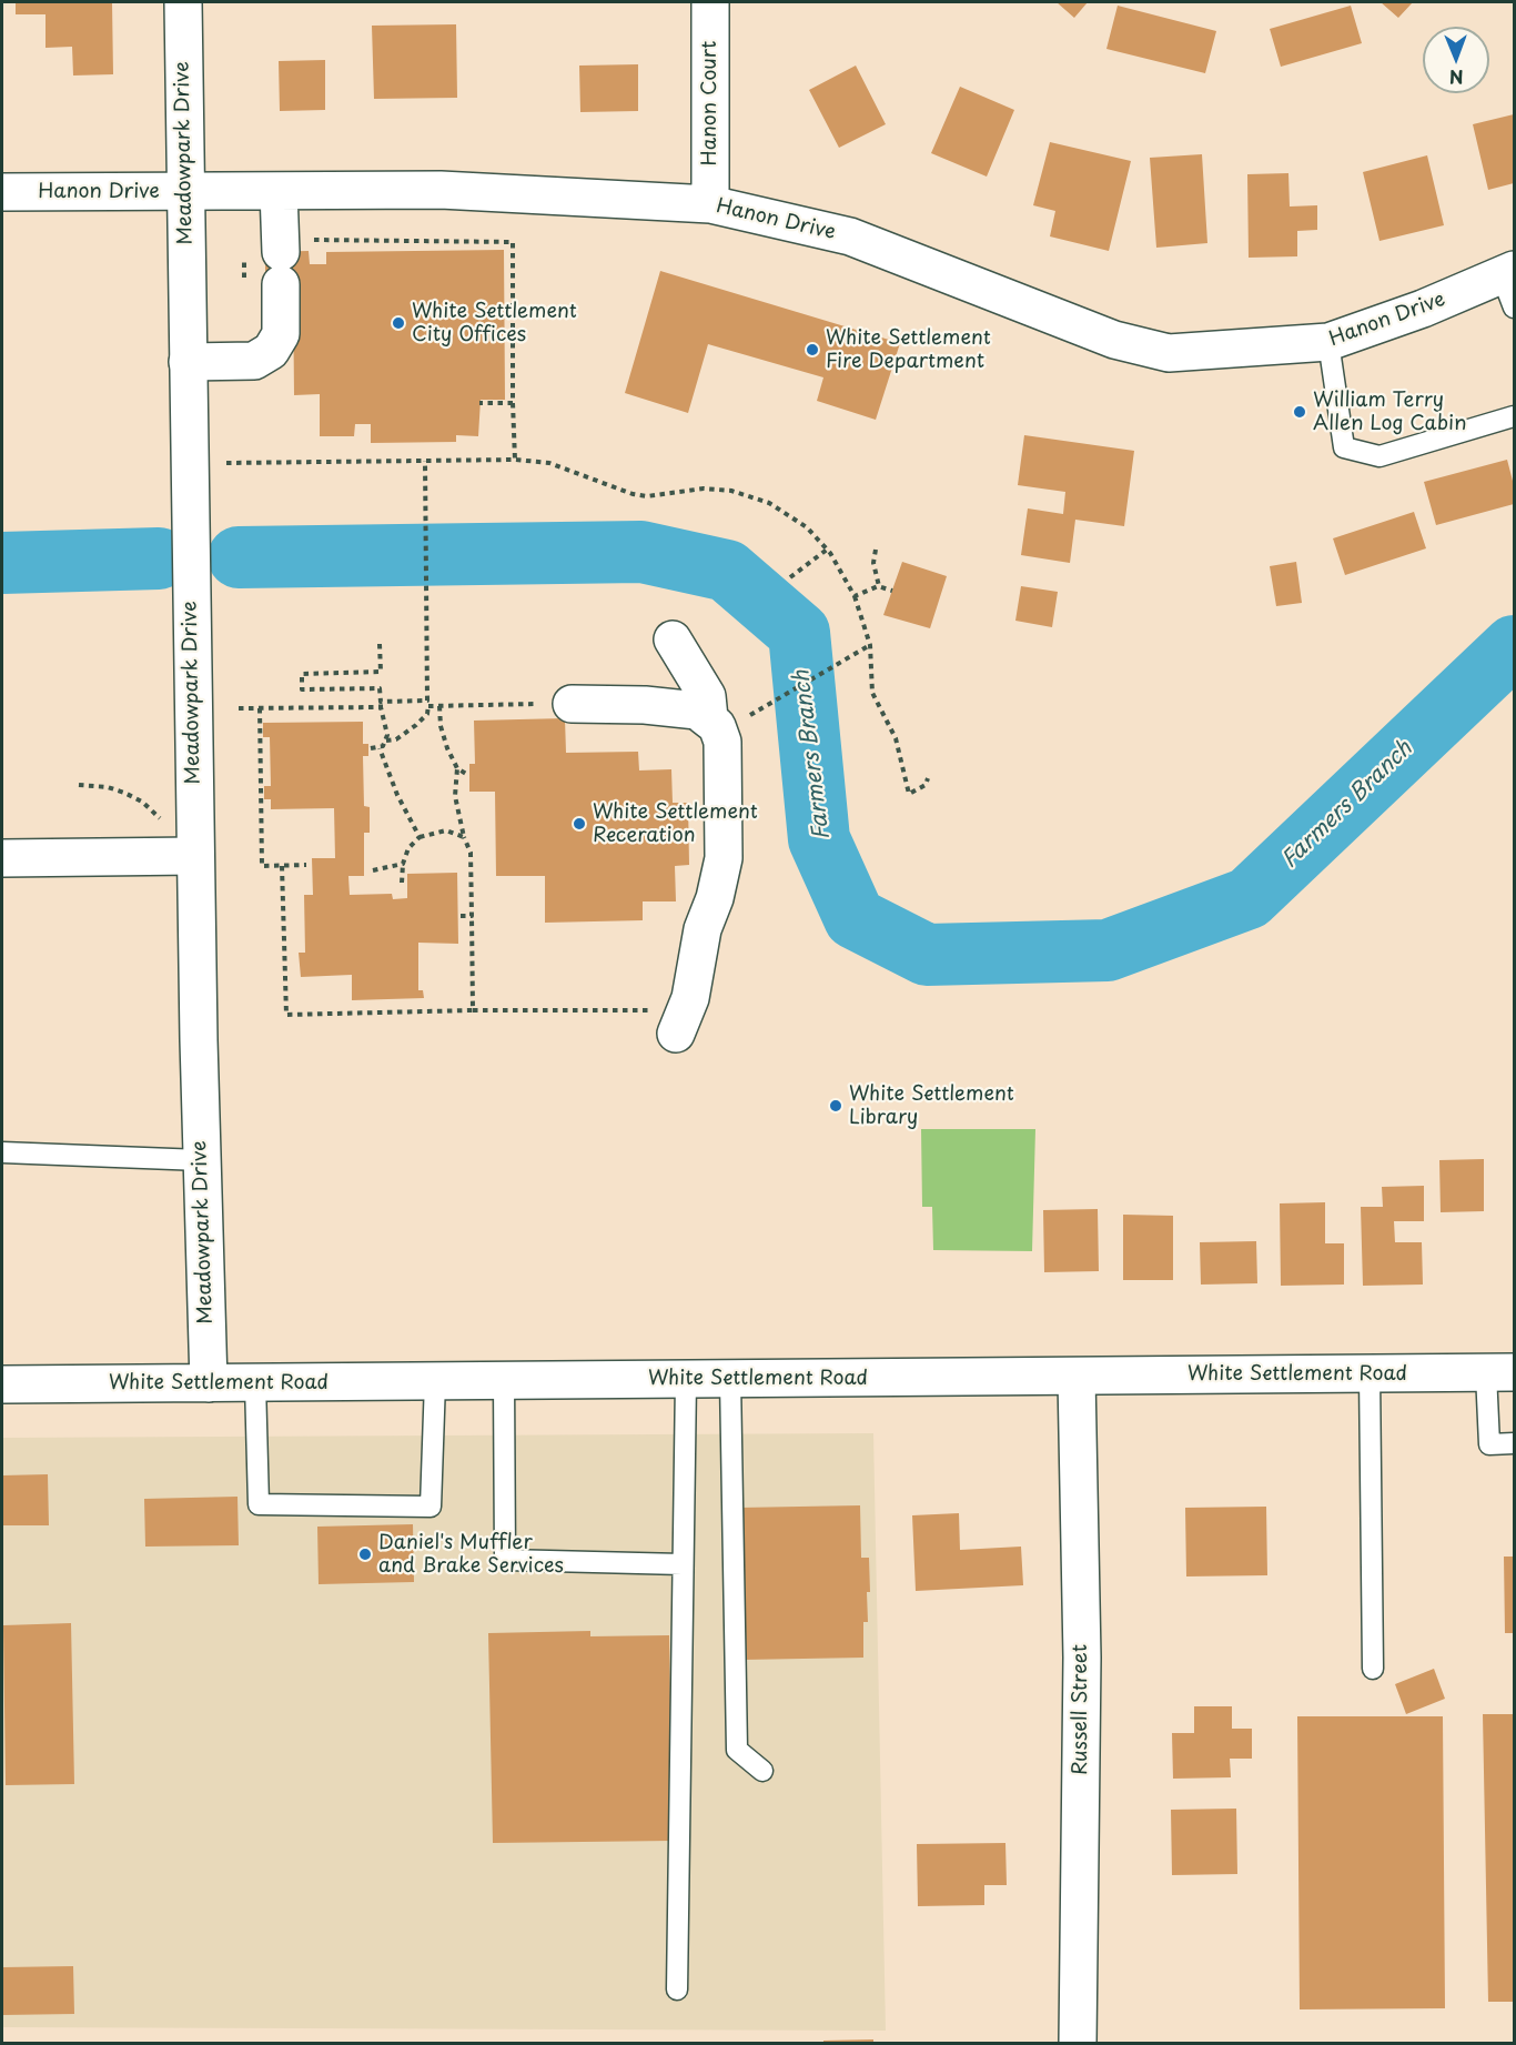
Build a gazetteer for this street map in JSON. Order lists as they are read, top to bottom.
{
  "streets": {
    "street": [
      "Hanon Court",
      "Meadowpark Drive",
      "Hanon Drive",
      "White Settlement Road",
      "Russell Street"
    ]
  },
  "crossings": [
    ["Hanon Court", "Hanon Drive"],
    ["Meadowpark Drive", "Hanon Drive"],
    ["Meadowpark Drive", "White Settlement Road"],
    ["White Settlement Road", "Russell Street"]
  ],
  "water": ["Farmers Branch"],
  "places": [
    "White Settlement City Offices",
    "White Settlement Fire Department",
    "William Terry Allen Log Cabin",
    "White Settlement Receration",
    "White Settlement Library",
    "Daniel's Muffler and Brake Services"
  ],
  "north": "bottom"
}
